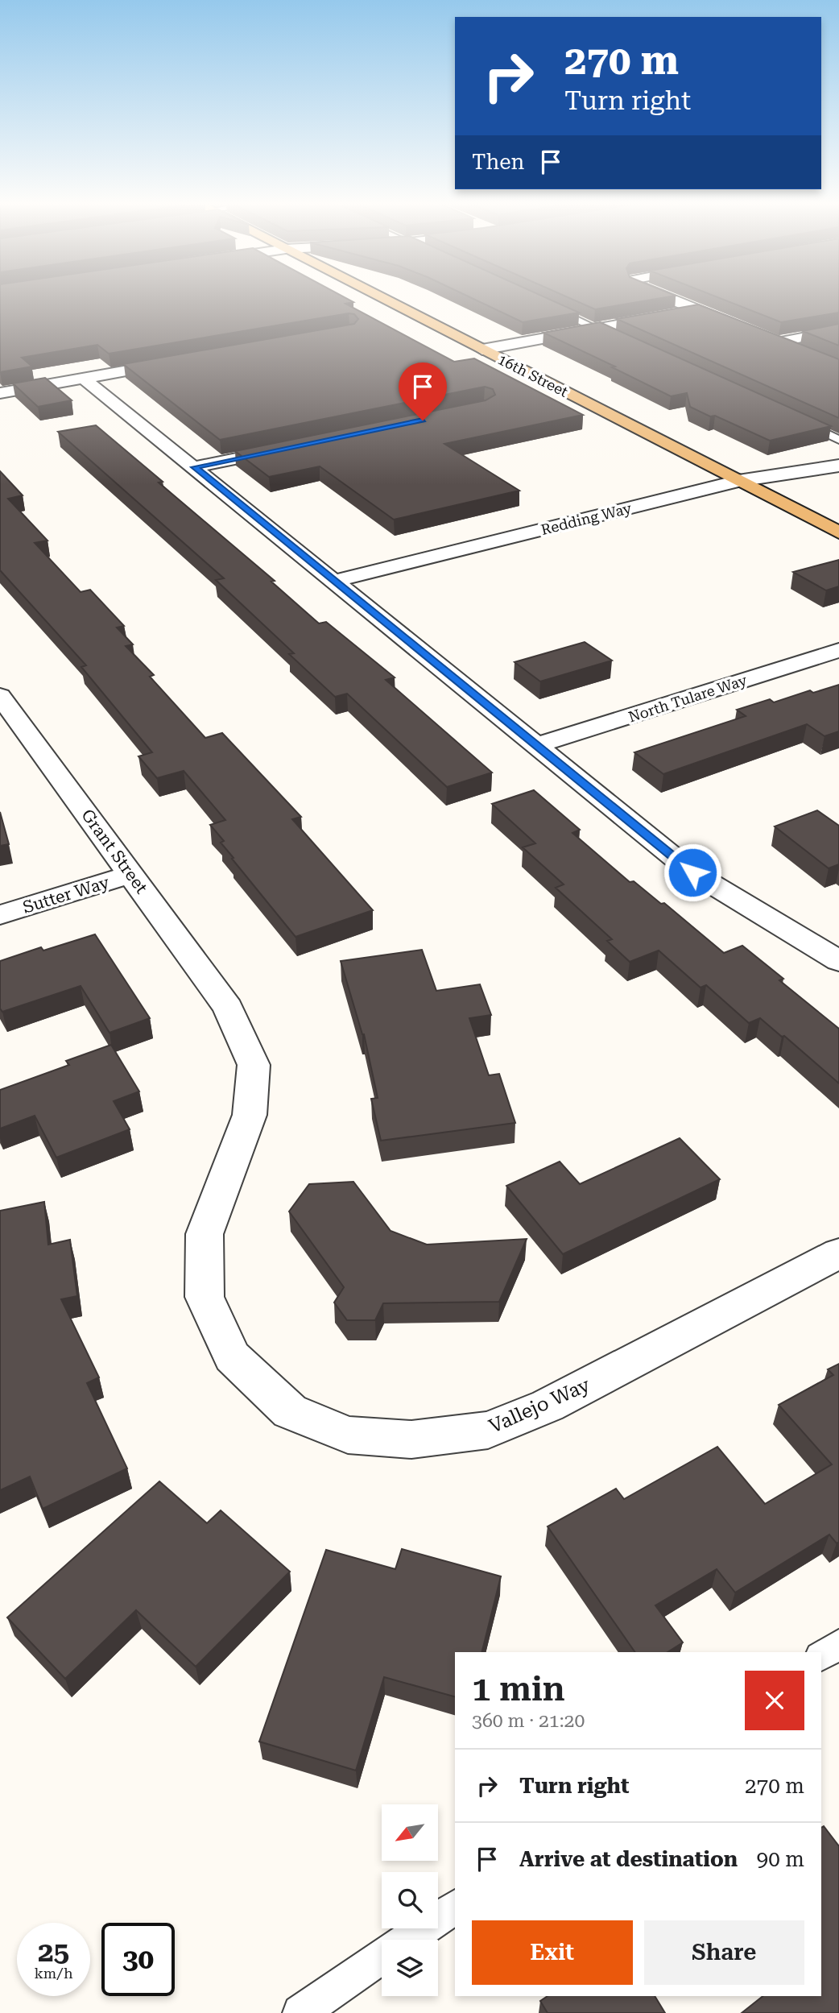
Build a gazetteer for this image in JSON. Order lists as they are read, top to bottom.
{
  "streets": {
    "main road": ["16th Street"],
    "street": [
      "Redding Way",
      "North Tulare Way",
      "Grant Street",
      "Sutter Way",
      "Vallejo Way"
    ]
  },
  "crossings": [
    ["16th Street", "Redding Way"],
    ["Grant Street", "Sutter Way"],
    ["Grant Street", "Vallejo Way"]
  ],
  "north": "bottom left",
  "page": {
    "turn": ["270 m", "Turn right"],
    "then": "Then",
    "heading": ["1 min", "360 m · 21:20"],
    "list": [
      {
        "name": "Turn right",
        "value": "270 m"
      },
      {
        "name": "Arrive at destination",
        "value": "90 m"
      }
    ],
    "buttons": ["Exit", "Share"],
    "speed": "25 km/h",
    "limit": "30"
  }
}
